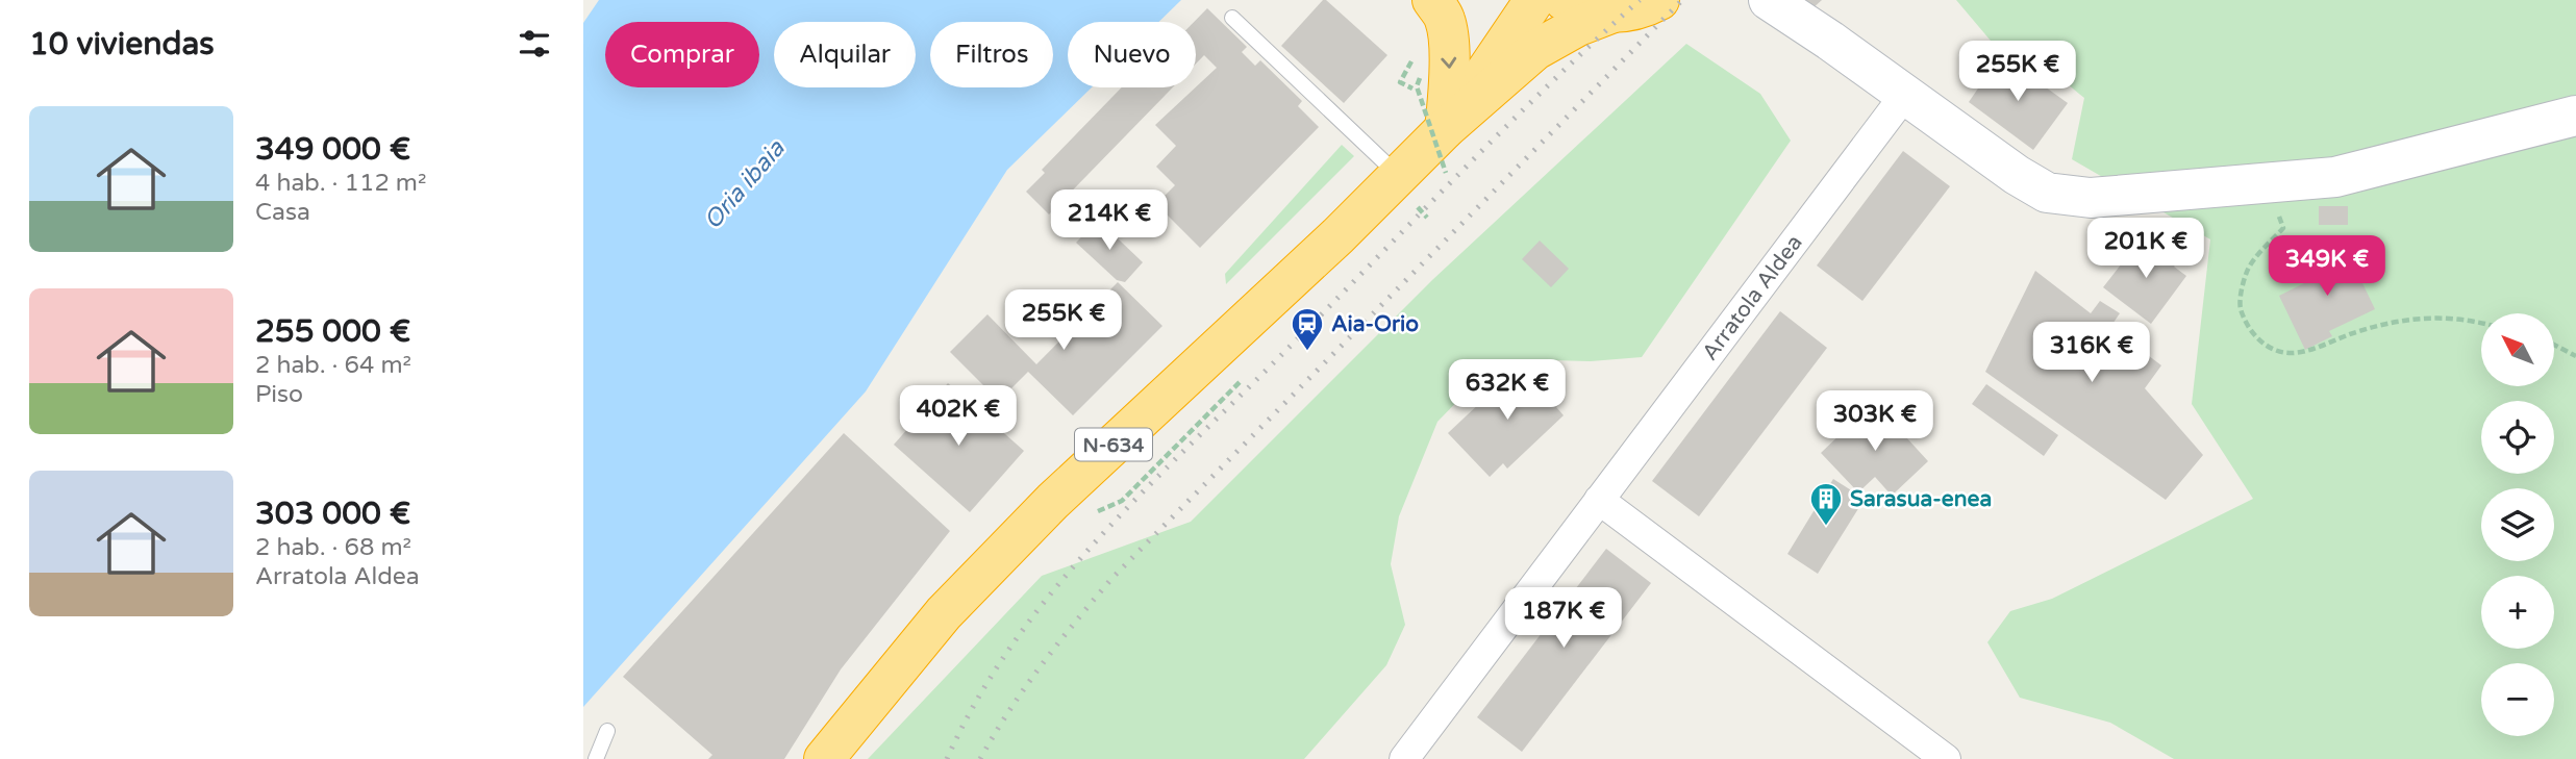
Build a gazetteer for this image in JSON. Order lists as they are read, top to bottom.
{
  "streets": {
    "highway": ["N-634"],
    "street": ["Arratola Aldea"]
  },
  "water": ["Oria ibaia"],
  "places": {
    "station": ["Aia-Orio"],
    "building": ["Sarasua-enea"]
  },
  "north": "top left",
  "page": {
    "heading": "10 viviendas",
    "chip": [
      "Comprar",
      "Alquilar",
      "Filtros",
      "Nuevo"
    ],
    "price": [
      "255K €",
      "214K €",
      "201K €",
      "349K €",
      "255K €",
      "316K €",
      "632K €",
      "402K €",
      "303K €",
      "187K €"
    ],
    "list": [
      {
        "name": "349 000 €",
        "note": "4 hab. · 112 m² · Casa"
      },
      {
        "name": "255 000 €",
        "note": "2 hab. · 64 m² · Piso"
      },
      {
        "name": "303 000 €",
        "note": "2 hab. · 68 m² · Arratola Aldea"
      }
    ],
    "map_buttons": ["+", "−"]
  }
}
